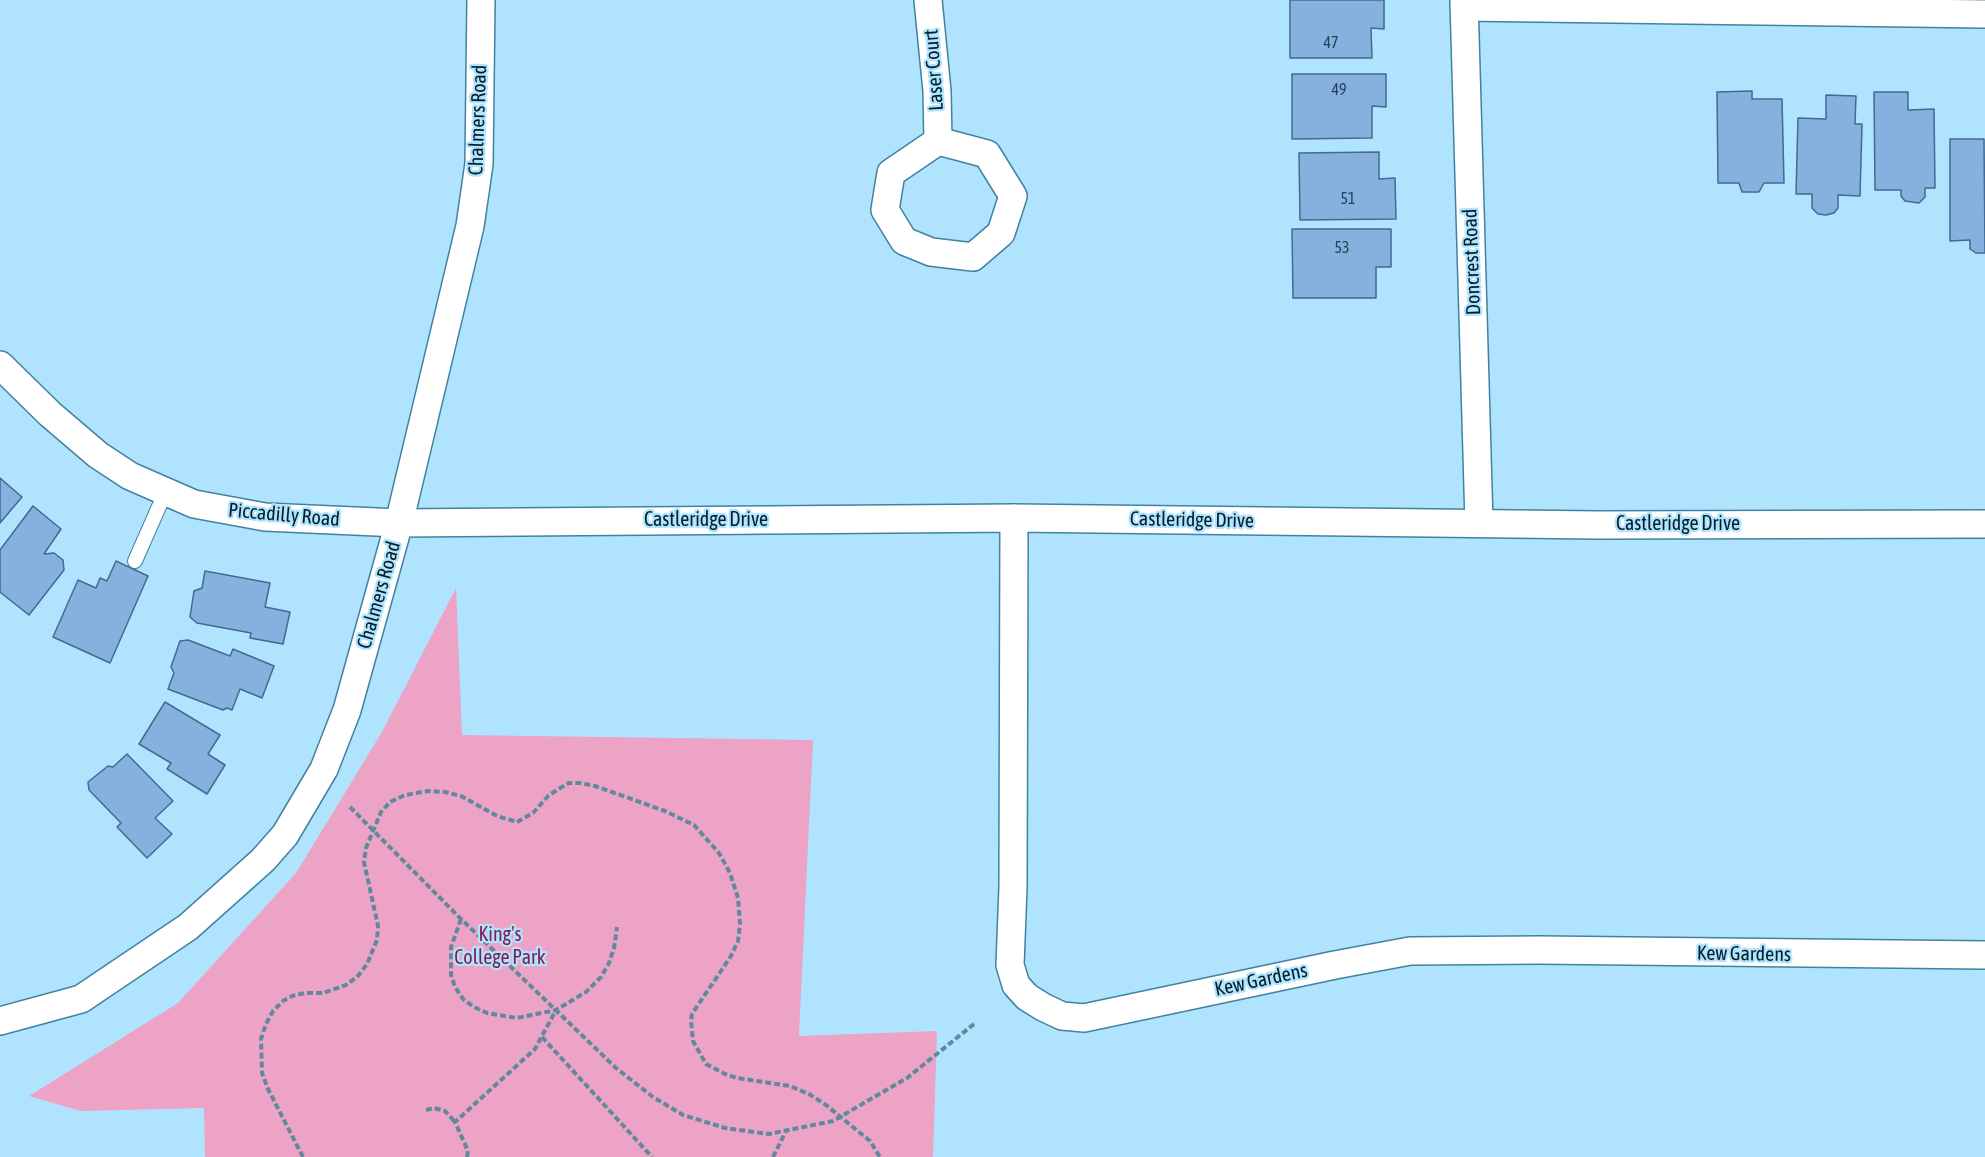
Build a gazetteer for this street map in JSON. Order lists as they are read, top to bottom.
{
  "streets": {
    "street": [
      "Laser Court",
      "Chalmers Road",
      "Doncrest Road",
      "Piccadilly Road",
      "Castleridge Drive",
      "Kew Gardens"
    ]
  },
  "crossings": [
    ["Chalmers Road", "Piccadilly Road"],
    ["Chalmers Road", "Castleridge Drive"],
    ["Doncrest Road", "Castleridge Drive"],
    ["Piccadilly Road", "Castleridge Drive"],
    ["Castleridge Drive", "Kew Gardens"]
  ],
  "parks": ["King's College Park"],
  "house_numbers": [
    "47",
    "49",
    "51",
    "53"
  ]
}
